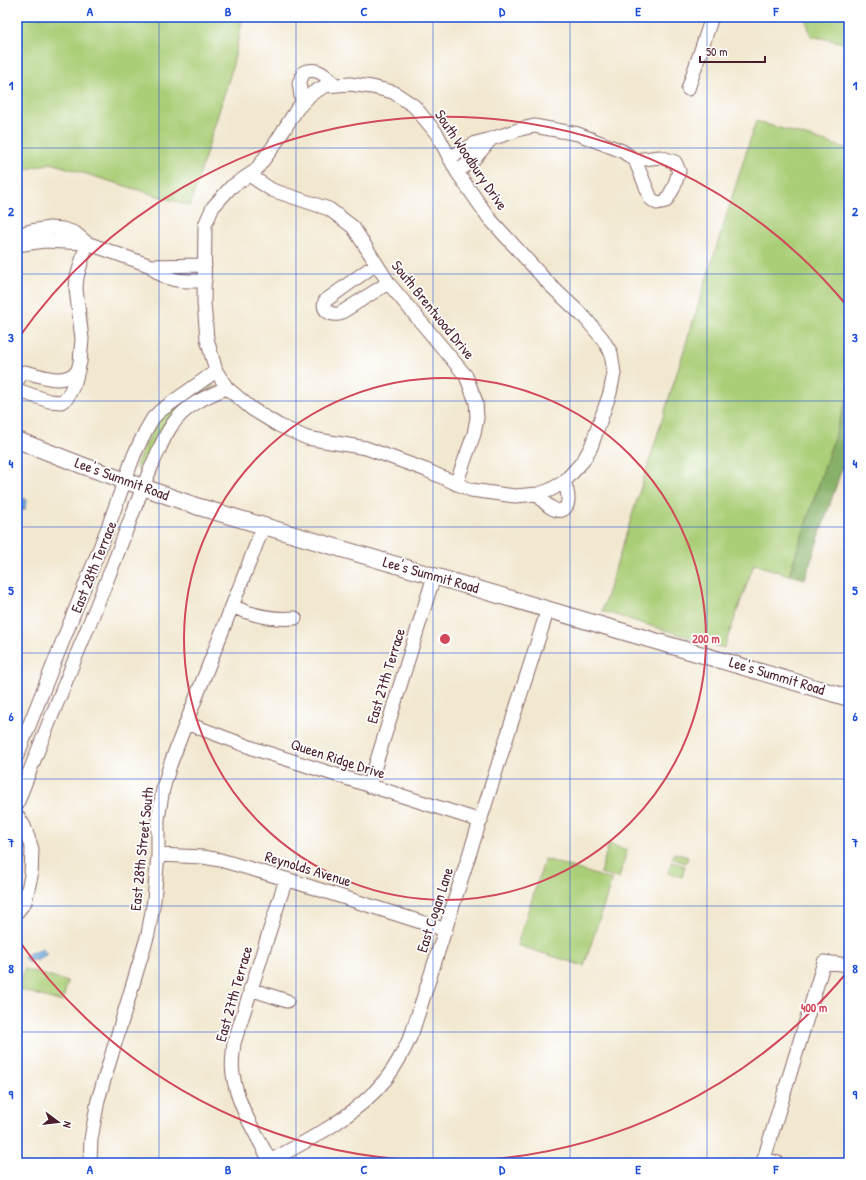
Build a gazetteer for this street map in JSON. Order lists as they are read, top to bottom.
{
  "streets": {
    "main road": ["Lee's Summit Road"],
    "street": [
      "South Woodbury Drive",
      "South Brentwood Drive",
      "East 28th Terrace",
      "East 27th Terrace",
      "Queen Ridge Drive",
      "East 28th Street South",
      "Reynolds Avenue",
      "East Cogan Lane"
    ]
  },
  "crossings": [
    ["South Woodbury Drive", "South Brentwood Drive"],
    ["Lee's Summit Road", "East 28th Terrace"],
    ["Lee's Summit Road", "East 27th Terrace"],
    ["Lee's Summit Road", "East 28th Street South"],
    ["Lee's Summit Road", "East Cogan Lane"],
    ["East 27th Terrace", "Queen Ridge Drive"],
    ["East 27th Terrace", "Reynolds Avenue"],
    ["East 27th Terrace", "East Cogan Lane"],
    ["Queen Ridge Drive", "East 28th Street South"],
    ["Queen Ridge Drive", "East Cogan Lane"],
    ["East 28th Street South", "Reynolds Avenue"],
    ["Reynolds Avenue", "East Cogan Lane"]
  ],
  "scale_bar": "50 m",
  "north": "right",
  "grid": {
    "columns": [
      "A",
      "B",
      "C",
      "D",
      "E",
      "F"
    ],
    "rows": [
      "1",
      "2",
      "3",
      "4",
      "5",
      "6",
      "7",
      "8",
      "9"
    ]
  },
  "rings": ["200 m", "400 m"]
}
